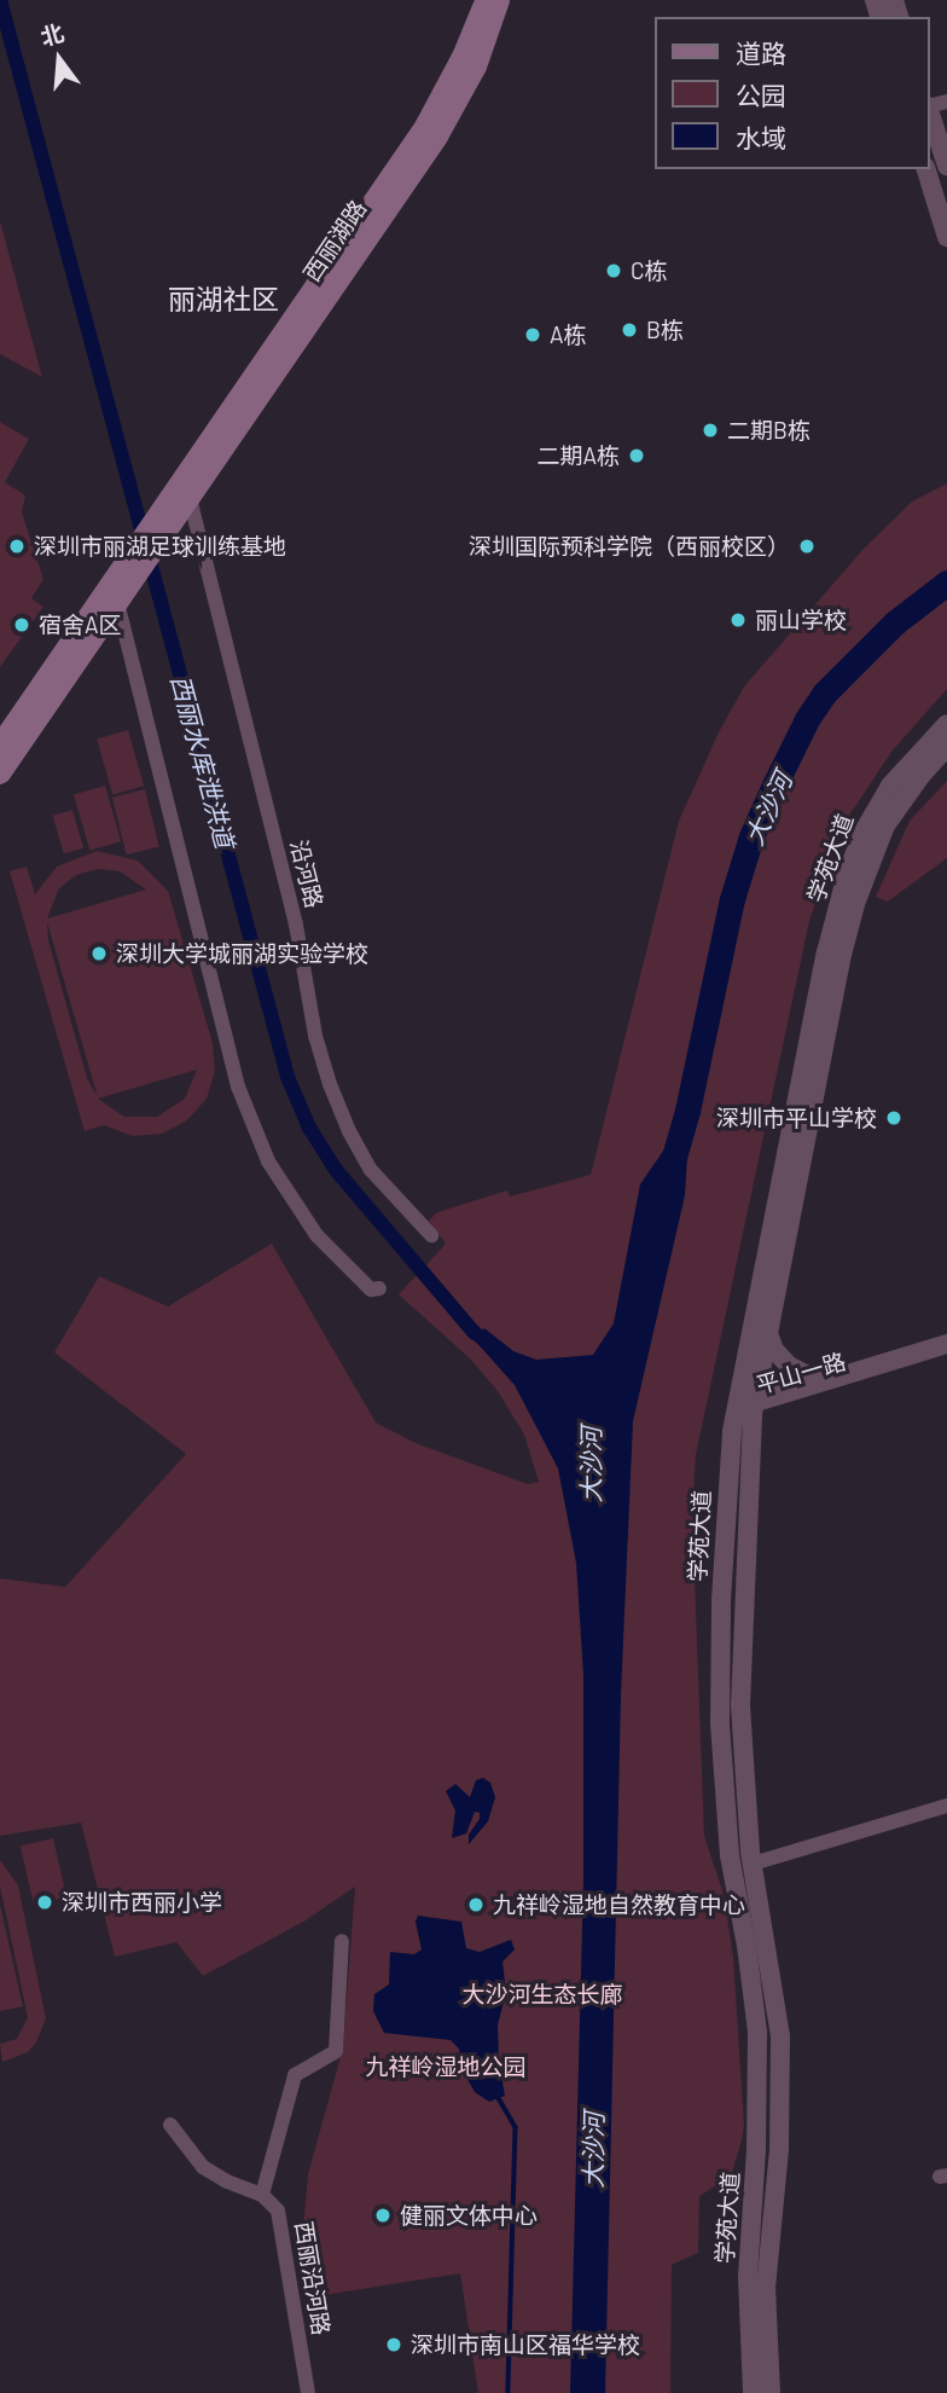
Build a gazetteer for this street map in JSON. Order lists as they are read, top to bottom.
{
  "streets": {
    "main road": ["西丽湖路"],
    "street": [
      "学苑大道",
      "沿河路",
      "平山一路",
      "西丽沿河路"
    ]
  },
  "crossings": [
    ["西丽湖路", "沿河路"],
    ["学苑大道", "平山一路"]
  ],
  "districts": ["丽湖社区"],
  "water": ["西丽水库泄洪道", "大沙河"],
  "parks": ["大沙河生态长廊", "九祥岭湿地公园"],
  "places": [
    "C栋",
    "B栋",
    "A栋",
    "二期B栋",
    "二期A栋",
    "深圳市丽湖足球训练基地",
    "深圳国际预科学院（西丽校区）",
    "丽山学校",
    "宿舍A区",
    "深圳大学城丽湖实验学校",
    "深圳市平山学校",
    "深圳市西丽小学",
    "九祥岭湿地自然教育中心",
    "健丽文体中心",
    "深圳市南山区福华学校"
  ],
  "legend": ["道路", "公园", "水域"],
  "north": "top"
}
